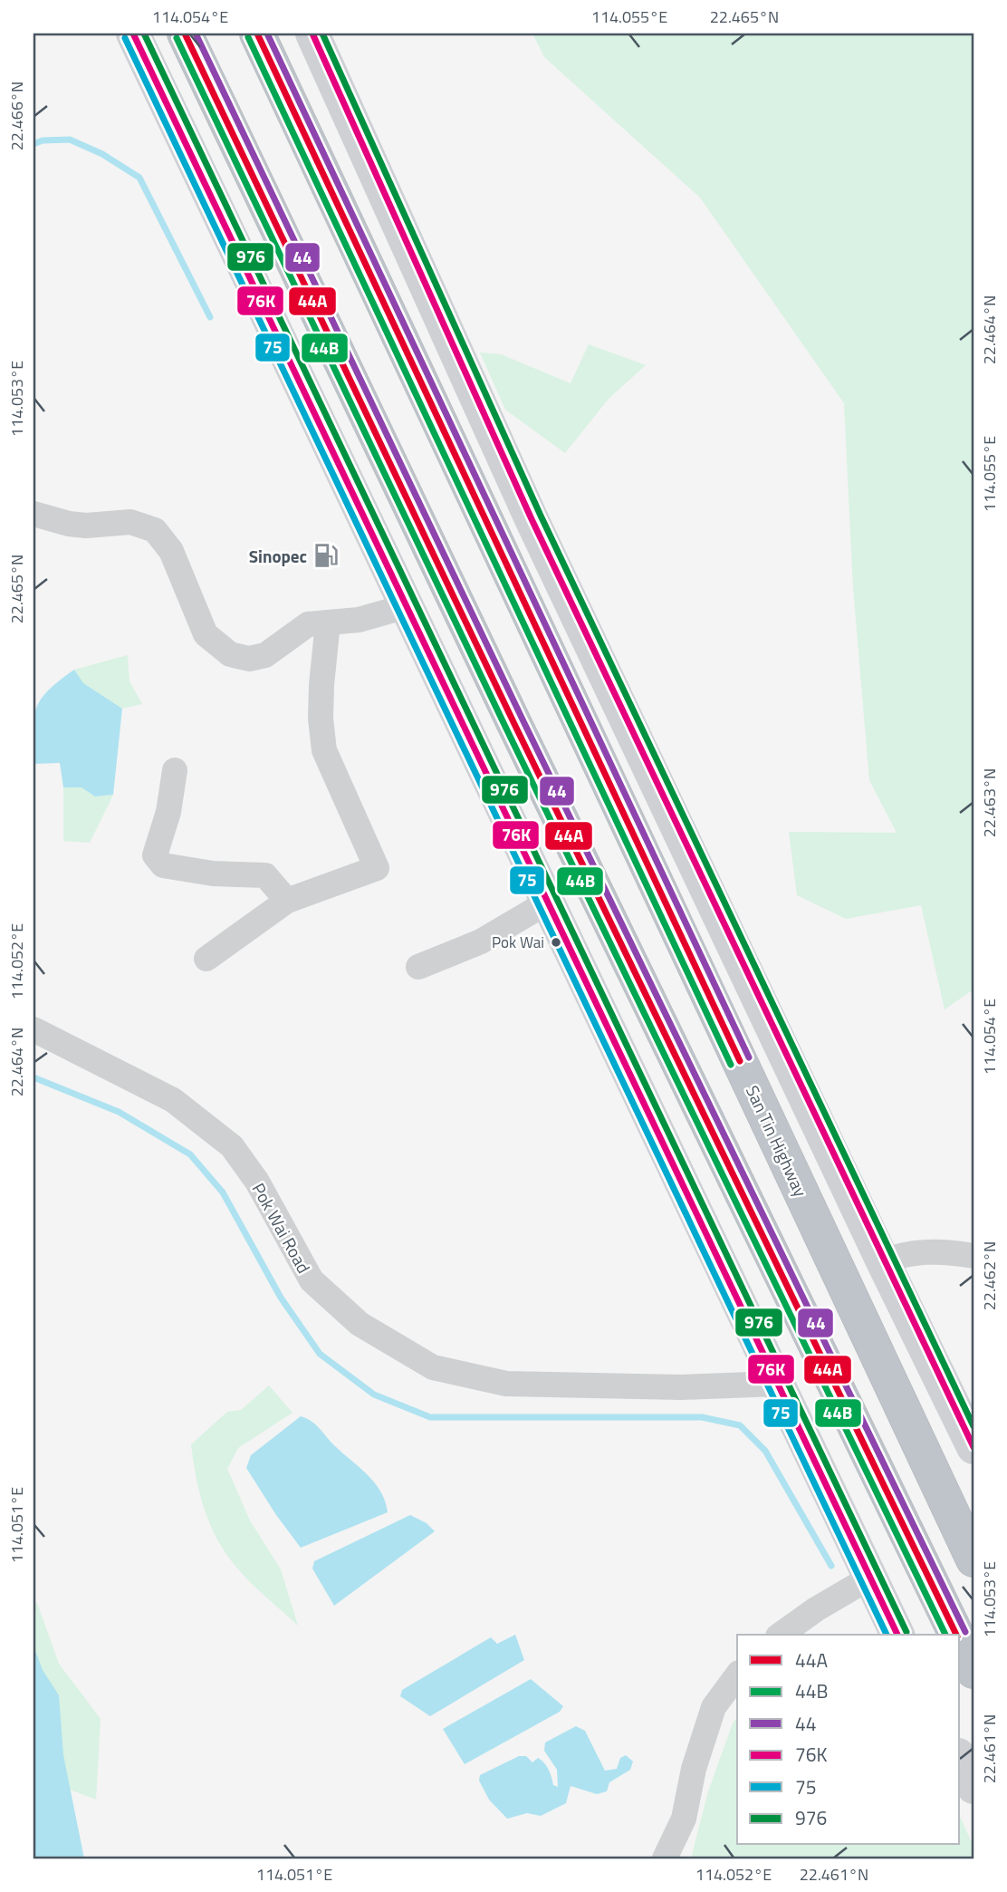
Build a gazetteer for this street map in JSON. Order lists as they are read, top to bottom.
{
  "streets": {
    "highway": ["San Tin Highway"],
    "street": ["Pok Wai Road"]
  },
  "places": {
    "fuel station": ["Sinopec"],
    "other": ["Pok Wai"]
  },
  "lines": [
    "transit line 44A",
    "transit line 44",
    "transit line 76K",
    "transit line 976",
    "transit line 44B",
    "transit line 75"
  ],
  "legend": [
    "44A",
    "44B",
    "44",
    "76K",
    "75",
    "976"
  ],
  "coordinates": [
    "114.054°E",
    "114.055°E",
    "22.465°N",
    "22.466°N",
    "22.464°N",
    "114.053°E",
    "22.463°N",
    "114.052°E",
    "22.462°N",
    "114.051°E",
    "22.461°N"
  ]
}
